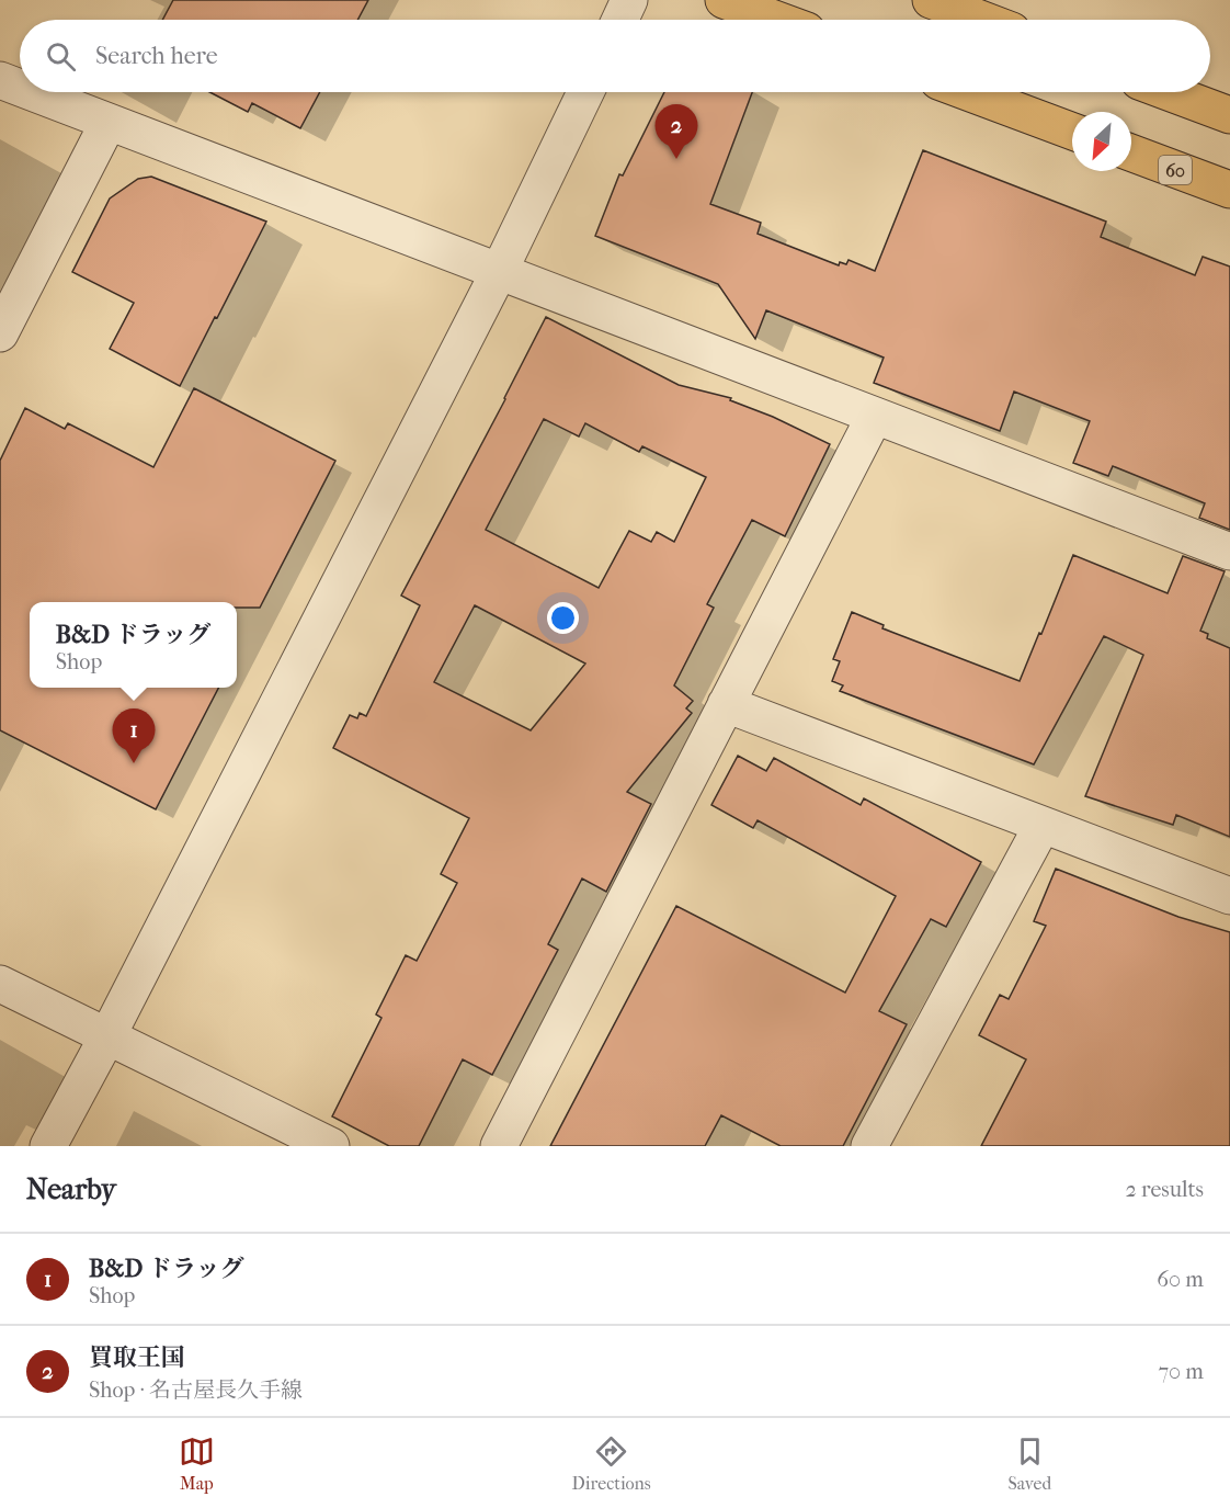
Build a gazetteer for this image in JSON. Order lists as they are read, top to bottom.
{
  "streets": {
    "main road": ["60"]
  },
  "north": "bottom left",
  "page": {
    "search": "Search here",
    "pins": ["2", "1"],
    "popup": ["B&D ドラッグ", "Shop"],
    "heading": ["Nearby", "2 results"],
    "list": [
      {
        "mark": "1",
        "name": "B&D ドラッグ",
        "note": "Shop",
        "value": "60 m"
      },
      {
        "mark": "2",
        "name": "買取王国",
        "note": "Shop · 名古屋長久手線",
        "value": "70 m"
      }
    ],
    "nav": ["Map", "Directions", "Saved"]
  }
}
